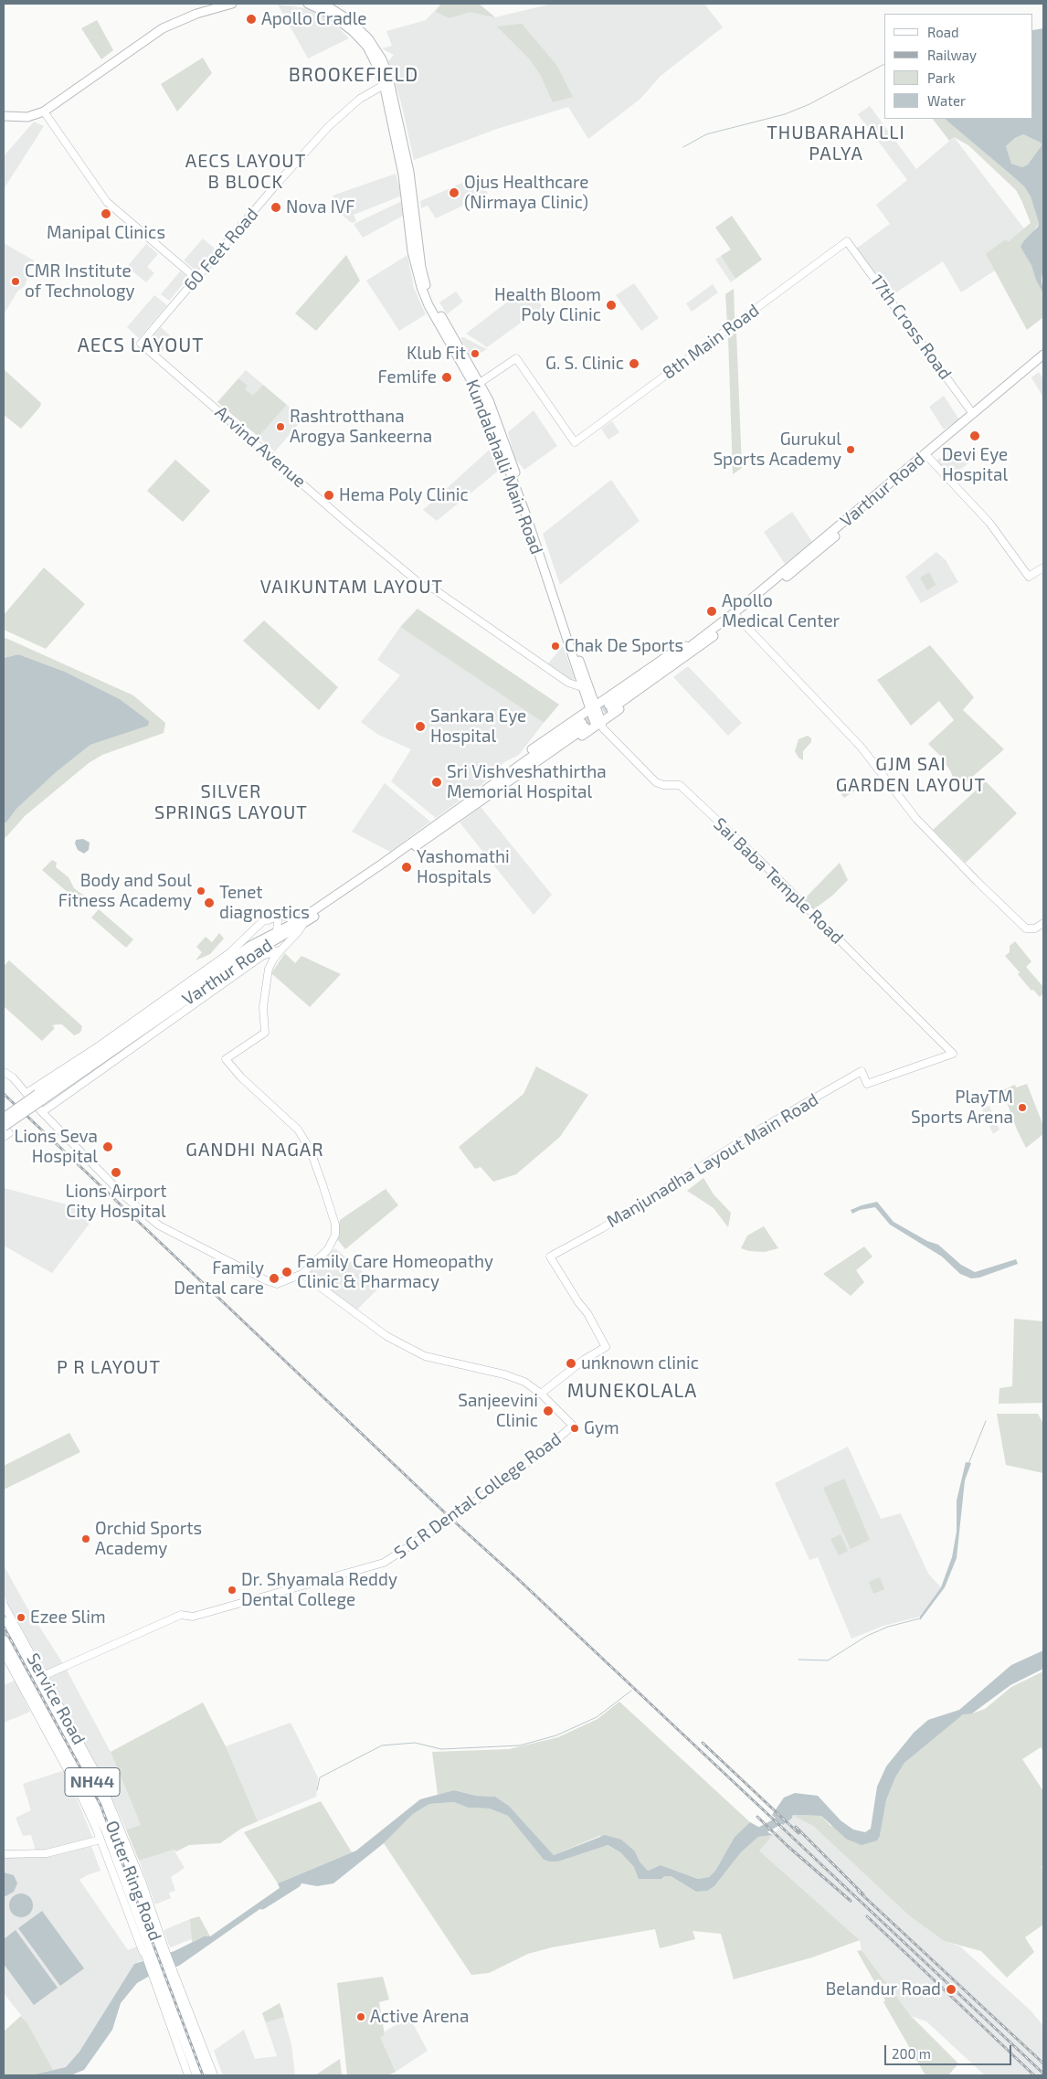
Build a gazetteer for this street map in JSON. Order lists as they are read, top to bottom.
{
  "streets": {
    "highway": ["NH44", "Outer Ring Road"],
    "main road": ["Kundalahalli Main Road", "Varthur Road"],
    "street": [
      "60 Feet Road",
      "17th Cross Road",
      "8th Main Road",
      "Arvind Avenue",
      "Sai Baba Temple Road",
      "Manjunadha Layout Main Road",
      "S G R Dental College Road",
      "Service Road"
    ]
  },
  "crossings": [
    ["60 Feet Road", "Arvind Avenue"],
    ["60 Feet Road", "Kundalahalli Main Road"],
    ["17th Cross Road", "8th Main Road"],
    ["17th Cross Road", "Varthur Road"],
    ["8th Main Road", "Kundalahalli Main Road"],
    ["Arvind Avenue", "Kundalahalli Main Road"],
    ["Kundalahalli Main Road", "Sai Baba Temple Road"],
    ["Sai Baba Temple Road", "Manjunadha Layout Main Road"],
    ["Manjunadha Layout Main Road", "S G R Dental College Road"],
    ["S G R Dental College Road", "Service Road"],
    ["Service Road", "Outer Ring Road"]
  ],
  "districts": [
    "BROOKEFIELD",
    "THUBARAHALLI PALYA",
    "AECS LAYOUT B BLOCK",
    "AECS LAYOUT",
    "VAIKUNTAM LAYOUT",
    "GJM SAI GARDEN LAYOUT",
    "SILVER SPRINGS LAYOUT",
    "GANDHI NAGAR",
    "P R LAYOUT",
    "MUNEKOLALA"
  ],
  "places": [
    "Apollo Cradle",
    "Ojus Healthcare (Nirmaya Clinic)",
    "Nova IVF",
    "Manipal Clinics",
    "CMR Institute of Technology",
    "Health Bloom Poly Clinic",
    "Klub Fit",
    "G. S. Clinic",
    "Femlife",
    "Rashtrotthana Arogya Sankeerna",
    "Devi Eye Hospital",
    "Gurukul Sports Academy",
    "Hema Poly Clinic",
    "Apollo Medical Center",
    "Chak De Sports",
    "Sankara Eye Hospital",
    "Sri Vishveshathirtha Memorial Hospital",
    "Yashomathi Hospitals",
    "Body and Soul Fitness Academy",
    "Tenet diagnostics",
    "PlayTM Sports Arena",
    "Lions Seva Hospital",
    "Lions Airport City Hospital",
    "Family Care Homeopathy Clinic & Pharmacy",
    "Family Dental care",
    "unknown clinic",
    "Sanjeevini Clinic",
    "Gym",
    "Orchid Sports Academy",
    "Dr. Shyamala Reddy Dental College",
    "Ezee Slim",
    "Belandur Road",
    "Active Arena"
  ],
  "legend": [
    "Road",
    "Railway",
    "Park",
    "Water"
  ],
  "scale_bar": "200 m"
}
